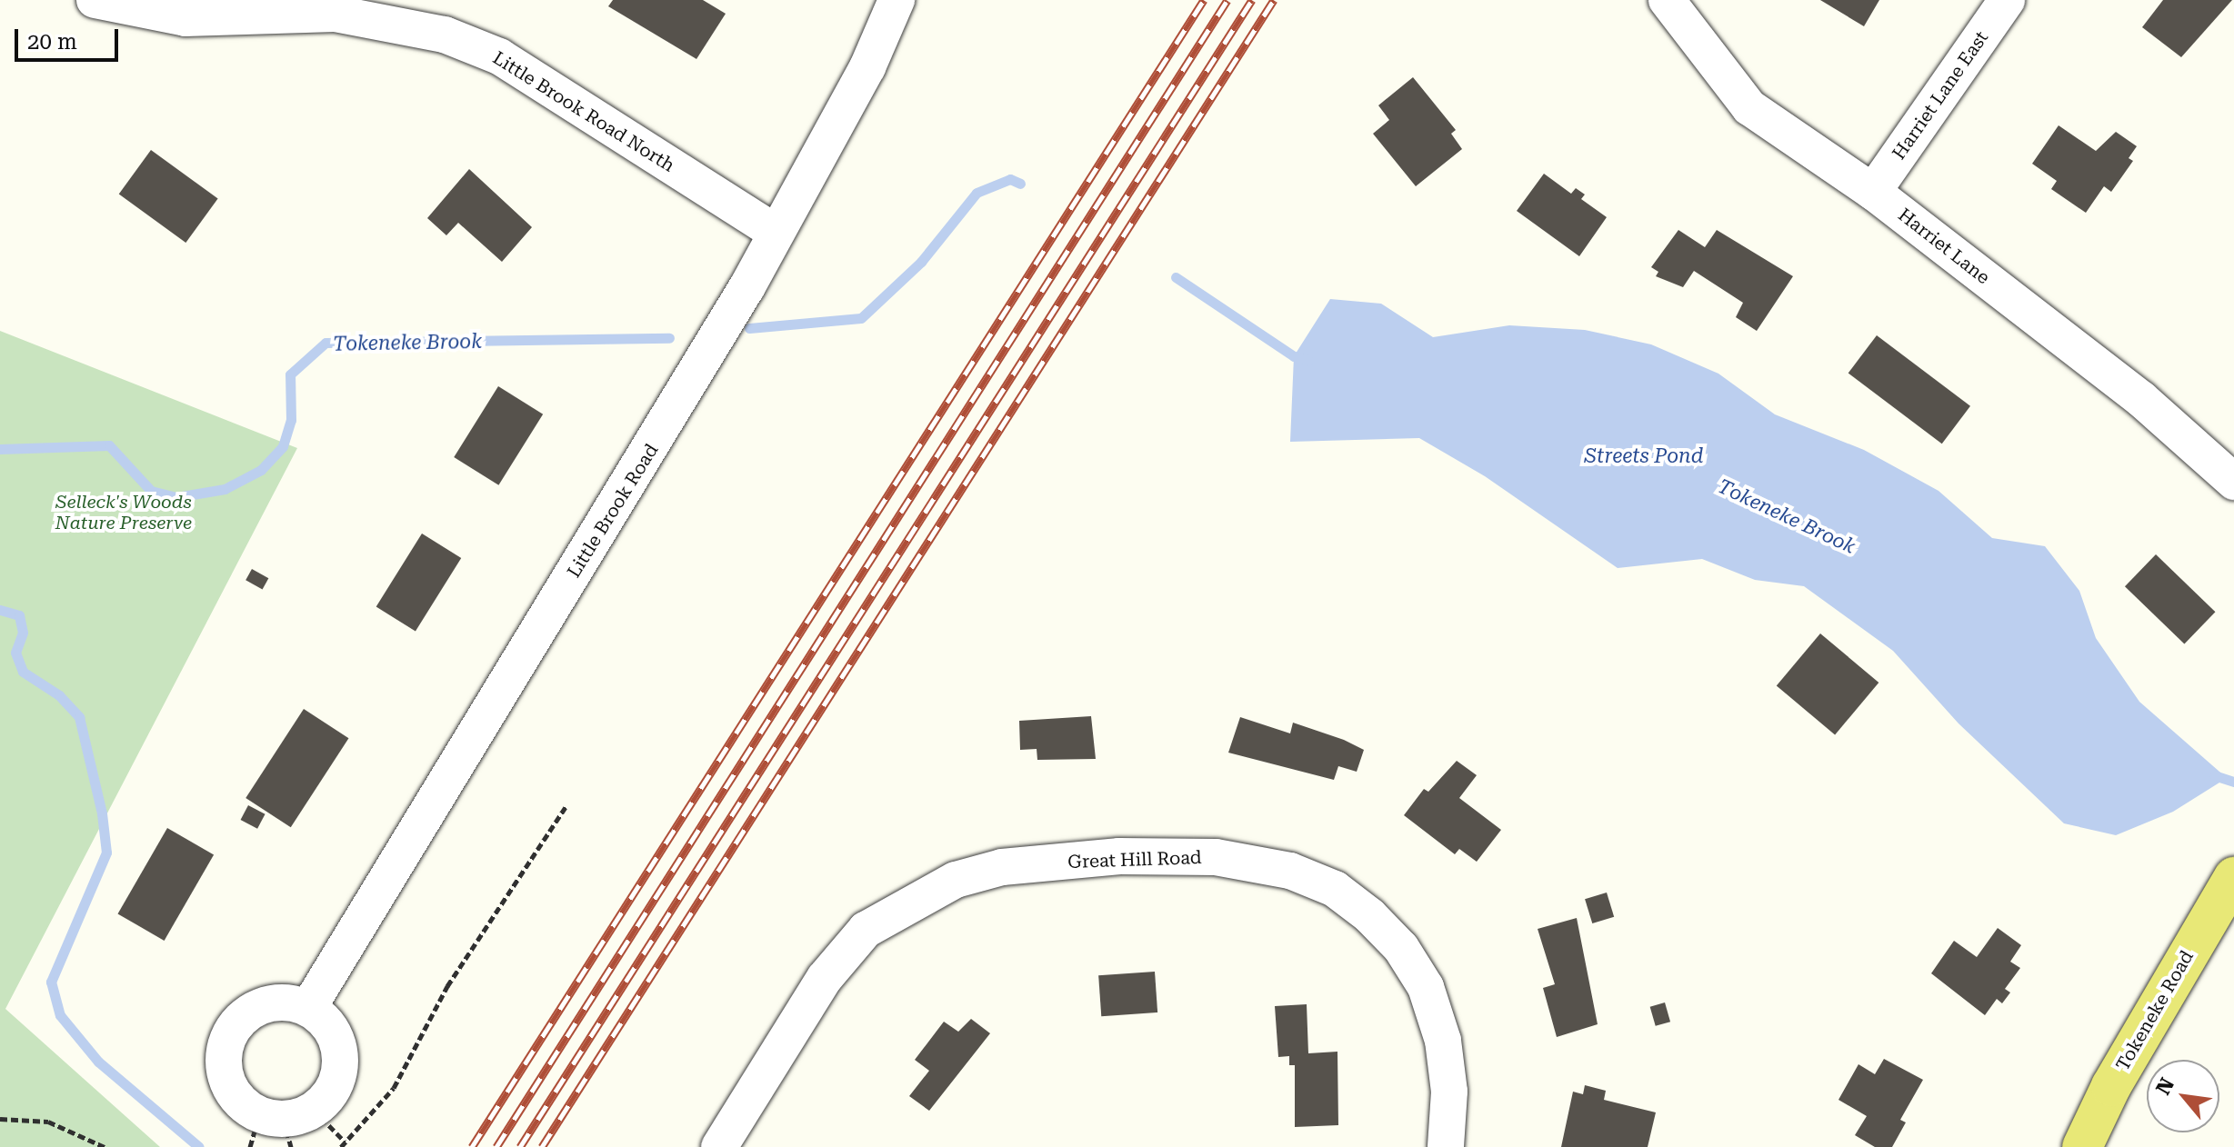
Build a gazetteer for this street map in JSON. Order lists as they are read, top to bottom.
{
  "streets": {
    "main road": ["Tokeneke Road"],
    "street": [
      "Harriet Lane East",
      "Little Brook Road North",
      "Harriet Lane",
      "Little Brook Road",
      "Great Hill Road"
    ]
  },
  "crossings": [
    ["Harriet Lane East", "Harriet Lane"],
    ["Little Brook Road North", "Little Brook Road"]
  ],
  "water": ["Tokeneke Brook", "Streets Pond"],
  "parks": ["Selleck's Woods Nature Preserve"],
  "scale_bar": "20 m",
  "north": "top left"
}
